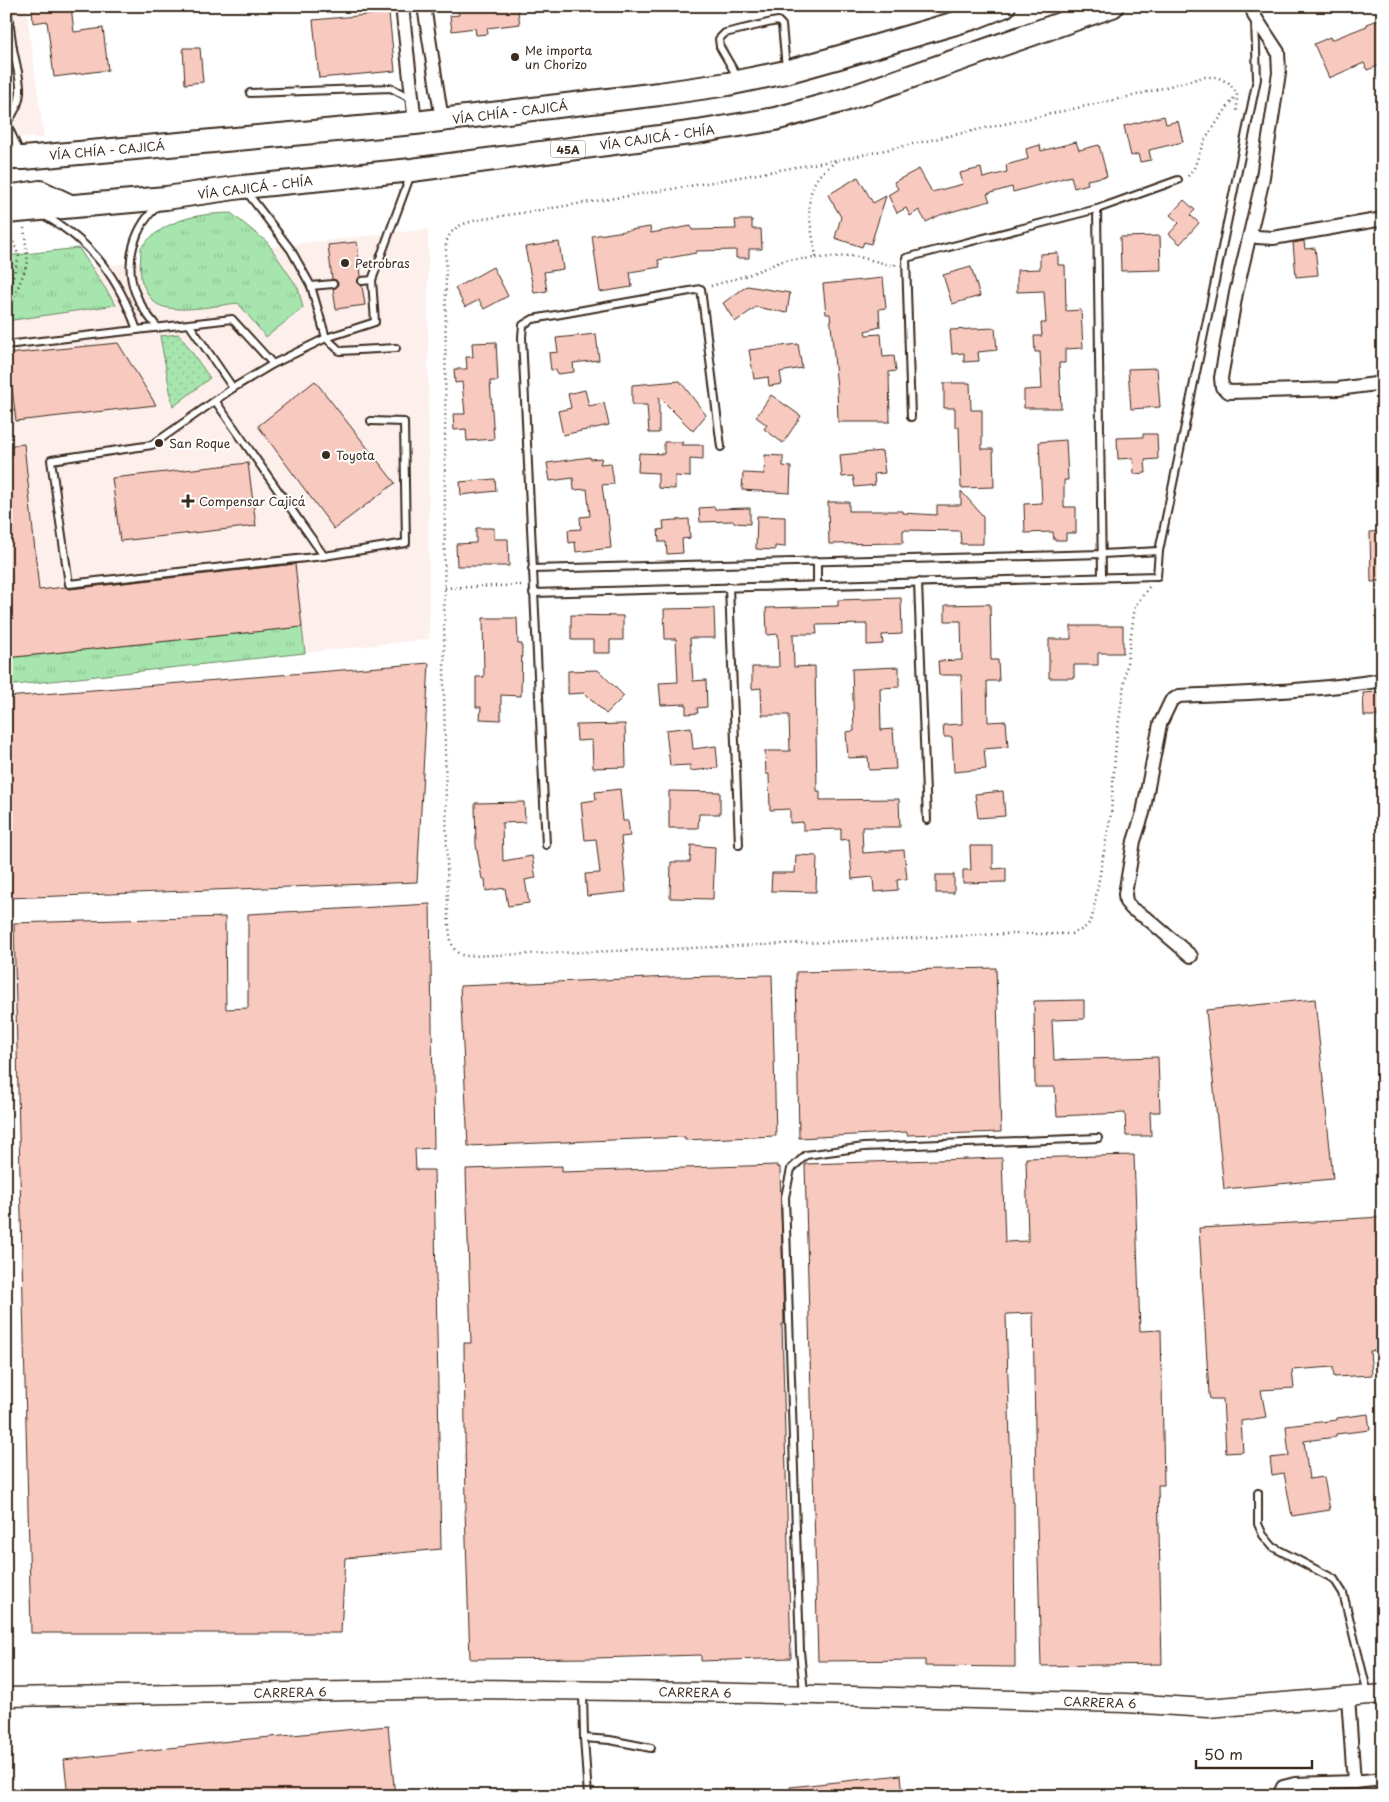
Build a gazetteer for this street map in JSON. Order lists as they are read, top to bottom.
{
  "streets": {
    "highway": ["VÍA CHÍA - CAJICÁ", "VÍA CAJICÁ - CHÍA", "45A"],
    "main road": ["CARRERA 6"]
  },
  "places": {
    "other": [
      "Me importa un Chorizo",
      "Petrobras",
      "San Roque",
      "Toyota"
    ],
    "health": ["Compensar Cajicá"]
  },
  "scale_bar": "50 m"
}
